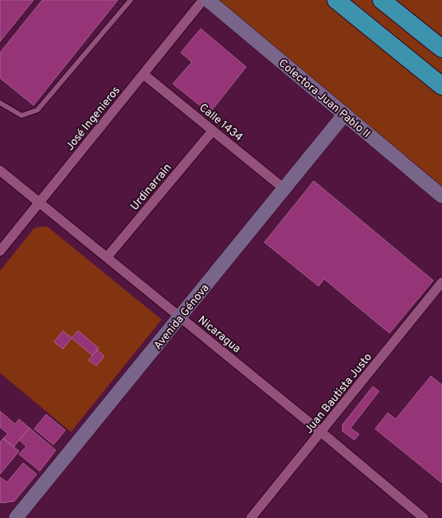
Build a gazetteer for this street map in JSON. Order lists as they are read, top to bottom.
{
  "streets": {
    "street": [
      "Colectora Juan Pablo II",
      "José Ingenieros",
      "Calle 1434",
      "Urdinarrain",
      "Avenida Génova",
      "Nicaragua",
      "Juan Bautista Justo"
    ]
  },
  "crossings": [
    ["Colectora Juan Pablo II", "Avenida Génova"],
    ["José Ingenieros", "Calle 1434"],
    ["José Ingenieros", "Nicaragua"],
    ["Calle 1434", "Urdinarrain"],
    ["Calle 1434", "Avenida Génova"],
    ["Urdinarrain", "Nicaragua"],
    ["Avenida Génova", "Nicaragua"],
    ["Nicaragua", "Juan Bautista Justo"]
  ]
}
